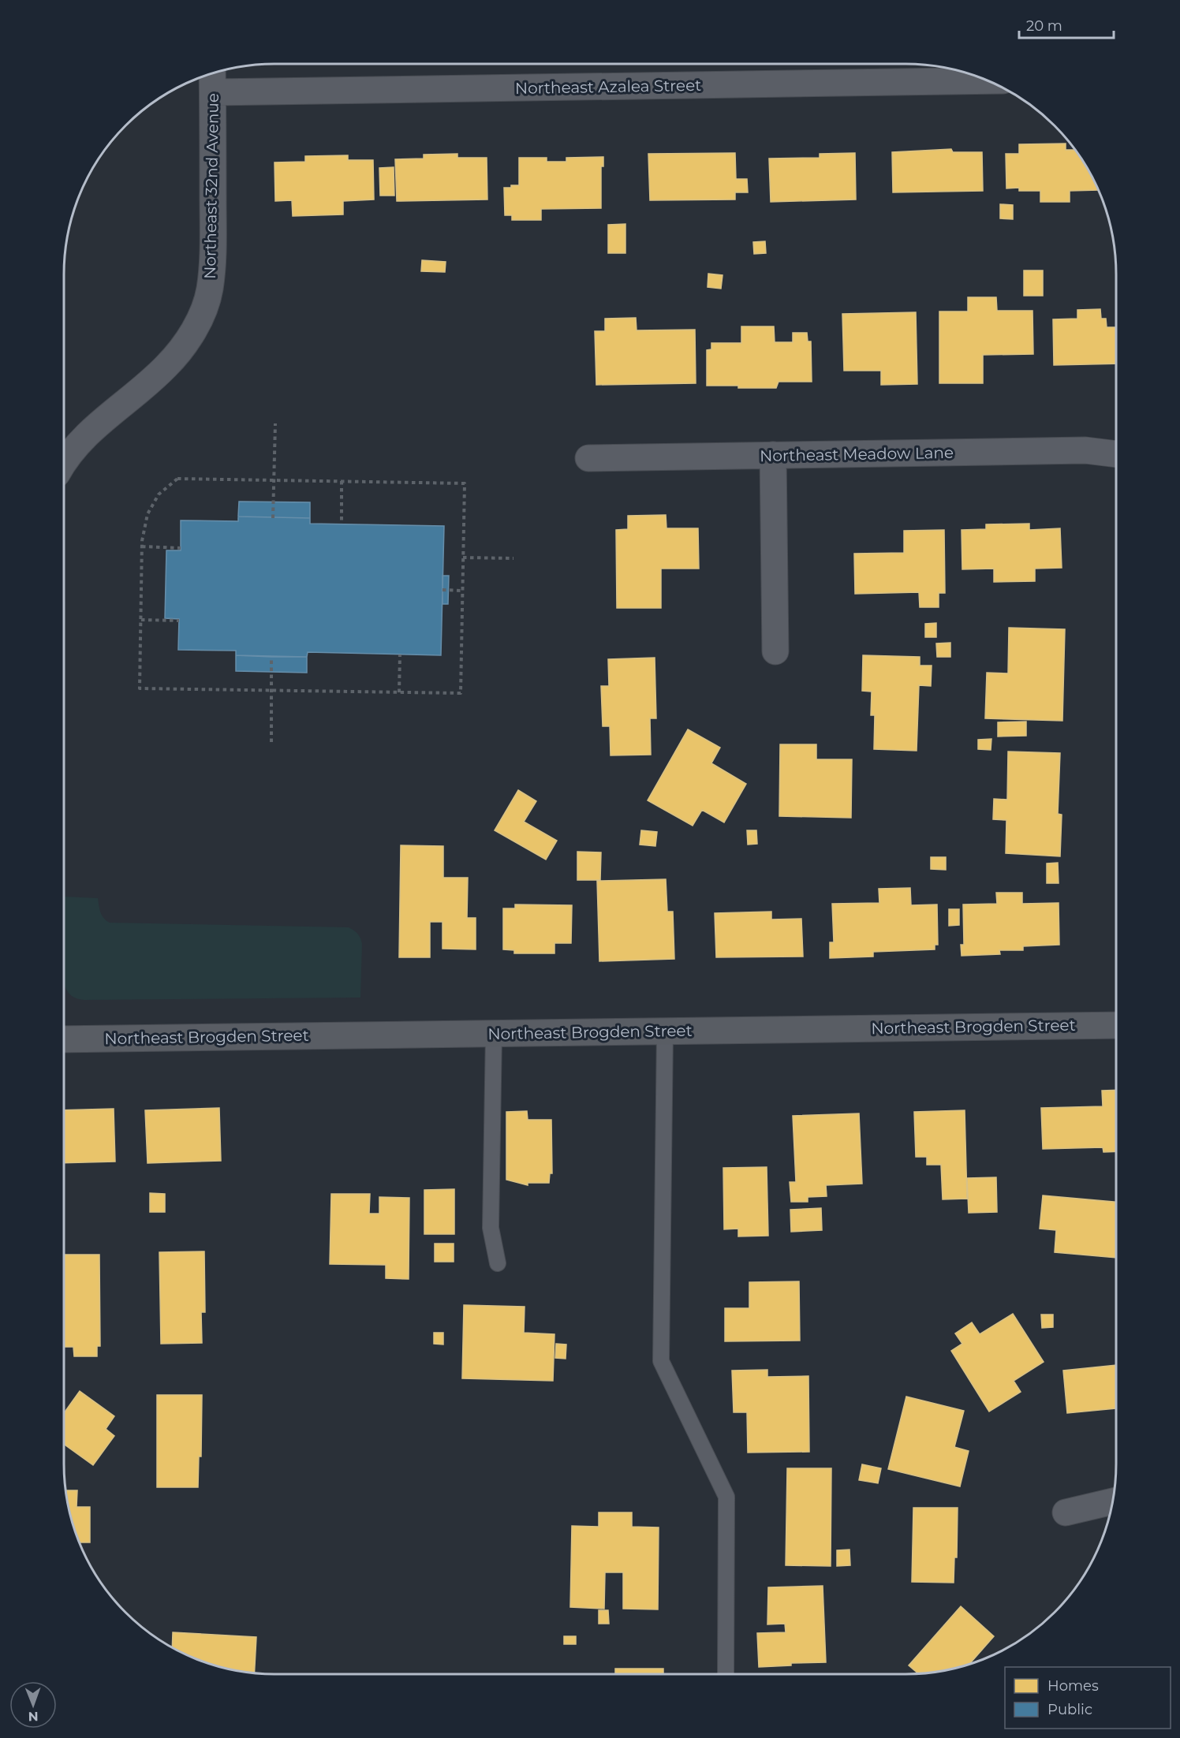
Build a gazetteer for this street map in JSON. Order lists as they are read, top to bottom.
{
  "streets": {
    "street": [
      "Northeast Azalea Street",
      "Northeast 32nd Avenue",
      "Northeast Meadow Lane",
      "Northeast Brogden Street"
    ]
  },
  "crossings": [
    ["Northeast Azalea Street", "Northeast 32nd Avenue"]
  ],
  "legend": ["Homes", "Public"],
  "scale_bar": "20 m",
  "north": "bottom"
}
